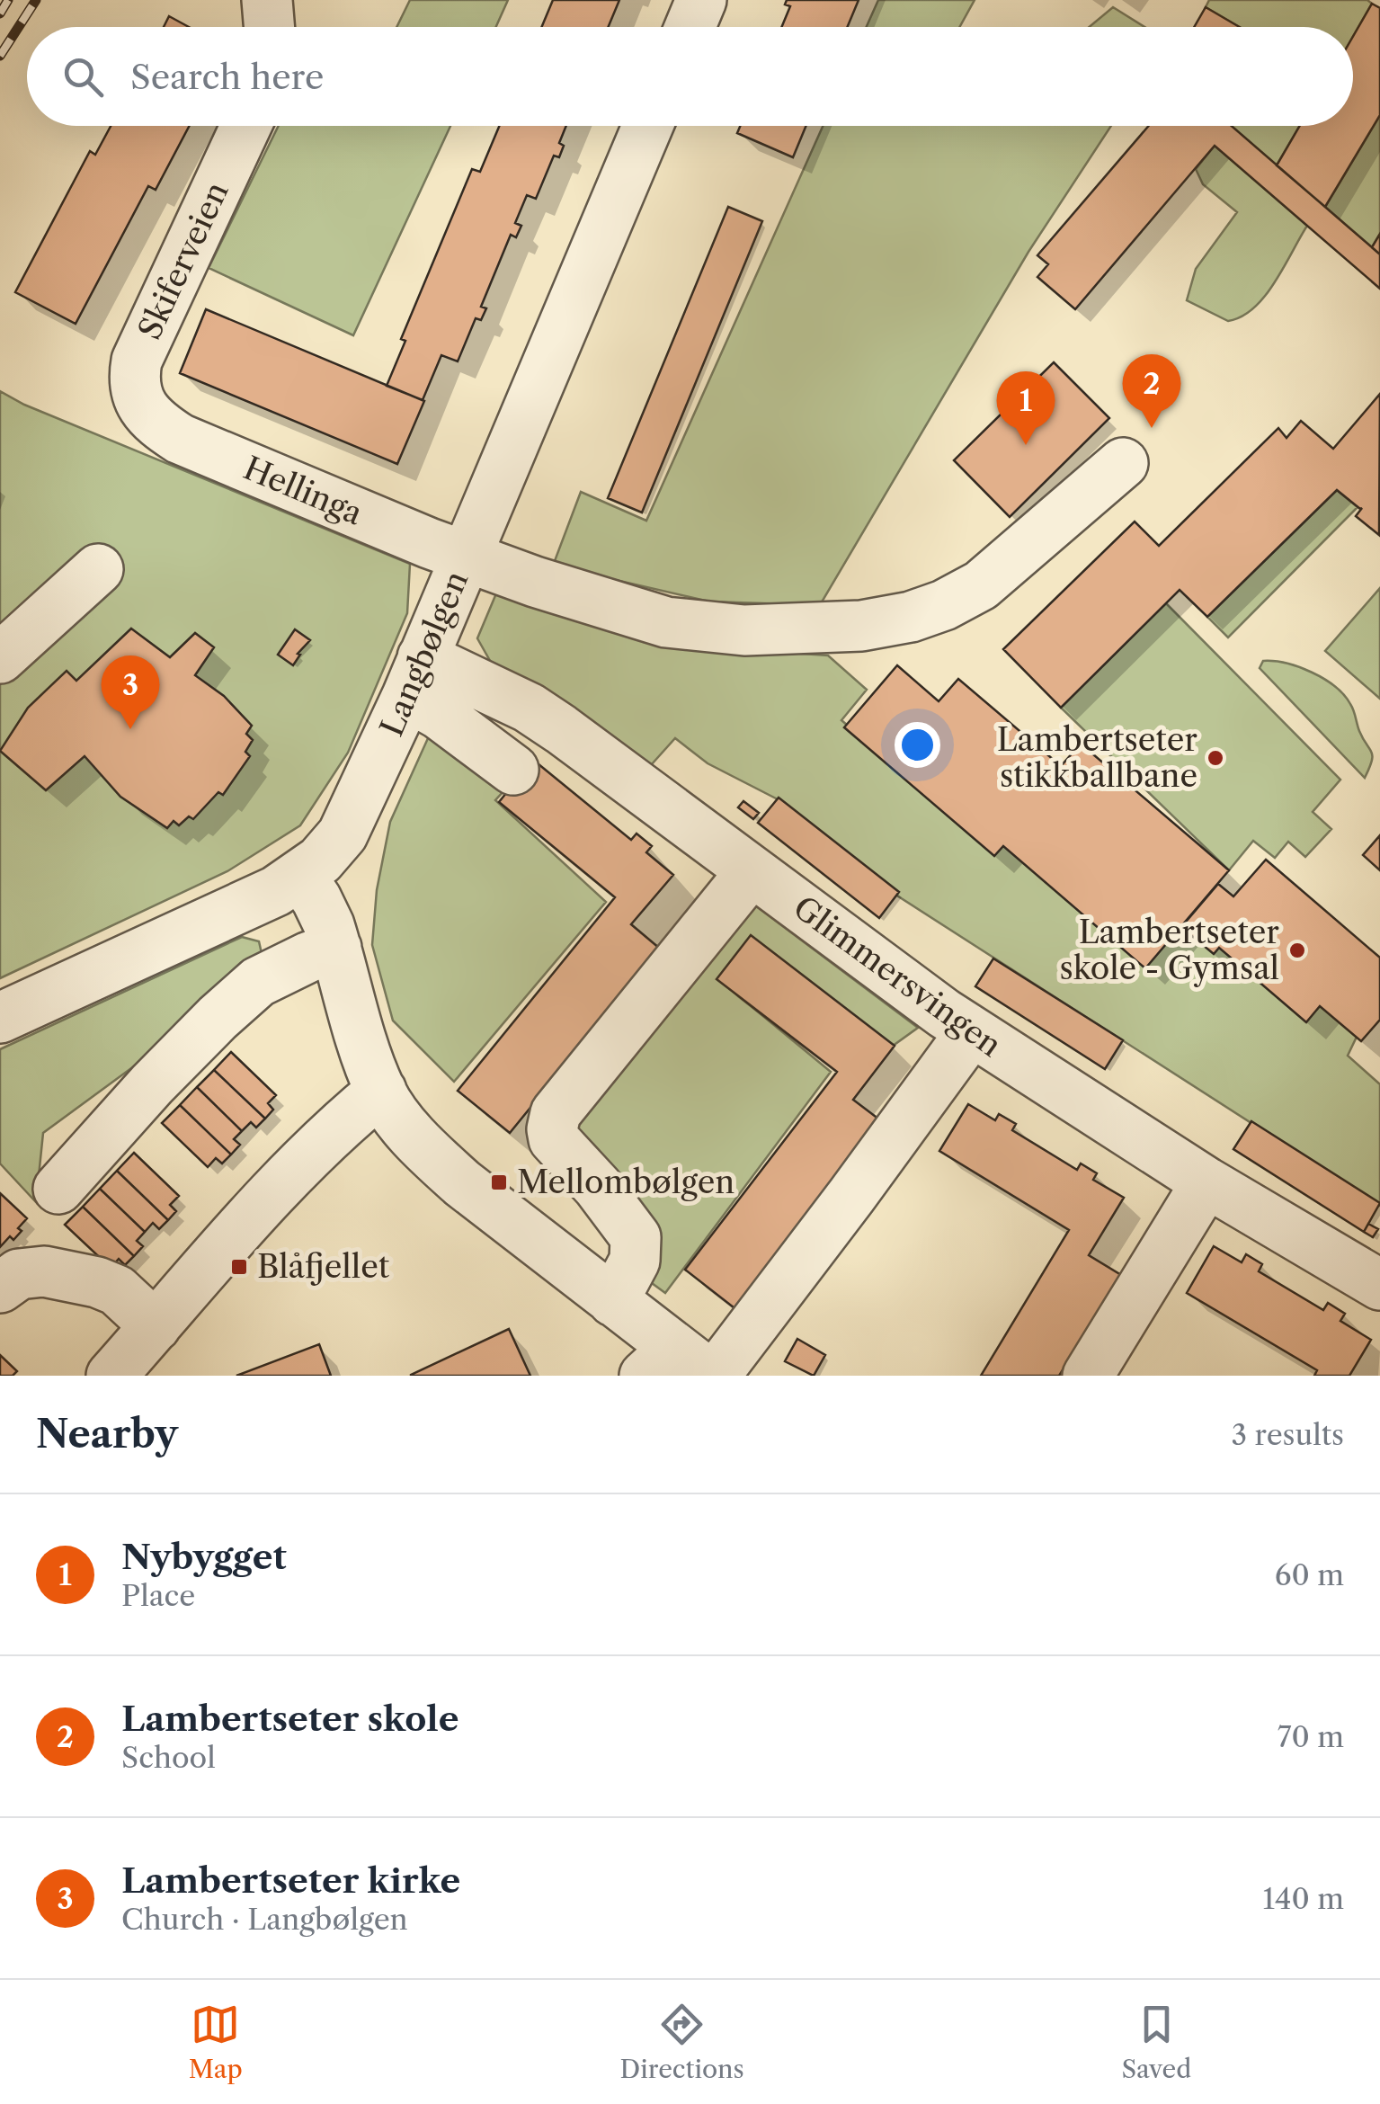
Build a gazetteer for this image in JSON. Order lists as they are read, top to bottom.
{
  "streets": {
    "street": [
      "Skiferveien",
      "Hellinga",
      "Langbølgen",
      "Glimmersvingen"
    ]
  },
  "crossings": [
    ["Skiferveien", "Hellinga"],
    ["Hellinga", "Langbølgen"],
    ["Langbølgen", "Glimmersvingen"]
  ],
  "places": {
    "other": ["Lambertseter stikkballbane", "Lambertseter skole - Gymsal"],
    "transit": ["Mellombølgen", "Blåfjellet"]
  },
  "page": {
    "search": "Search here",
    "pins": ["2", "1", "3"],
    "heading": ["Nearby", "3 results"],
    "list": [
      {
        "mark": "1",
        "name": "Nybygget",
        "note": "Place",
        "value": "60 m"
      },
      {
        "mark": "2",
        "name": "Lambertseter skole",
        "note": "School",
        "value": "70 m"
      },
      {
        "mark": "3",
        "name": "Lambertseter kirke",
        "note": "Church · Langbølgen",
        "value": "140 m"
      }
    ],
    "nav": ["Map", "Directions", "Saved"]
  }
}
